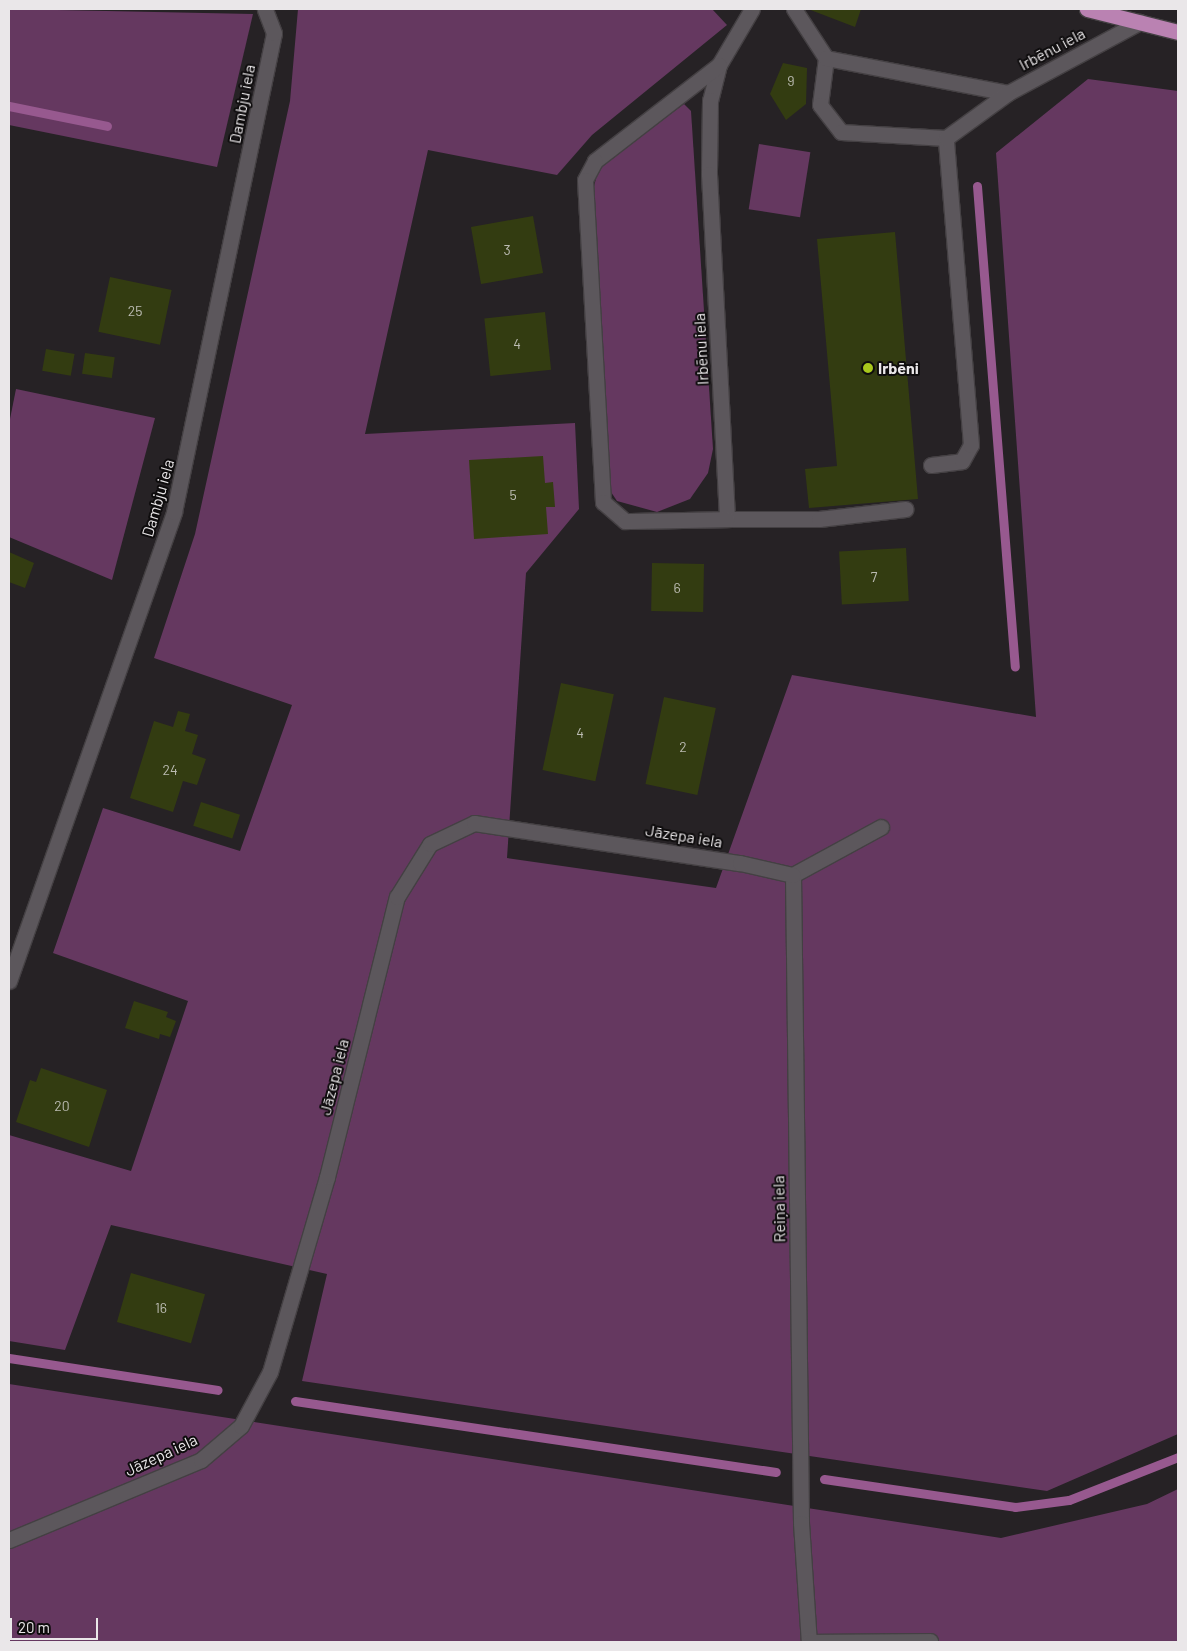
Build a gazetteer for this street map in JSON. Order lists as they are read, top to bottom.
{
  "streets": {
    "street": [
      "Irbēnu iela",
      "Dambju iela",
      "Jāzepa iela",
      "Reiņa iela"
    ]
  },
  "crossings": [
    ["Jāzepa iela", "Reiņa iela"]
  ],
  "places": ["Irbēni"],
  "house_numbers": [
    "9",
    "3",
    "25",
    "4",
    "5",
    "7",
    "6",
    "4",
    "2",
    "24",
    "20",
    "16"
  ],
  "scale_bar": "20 m"
}
